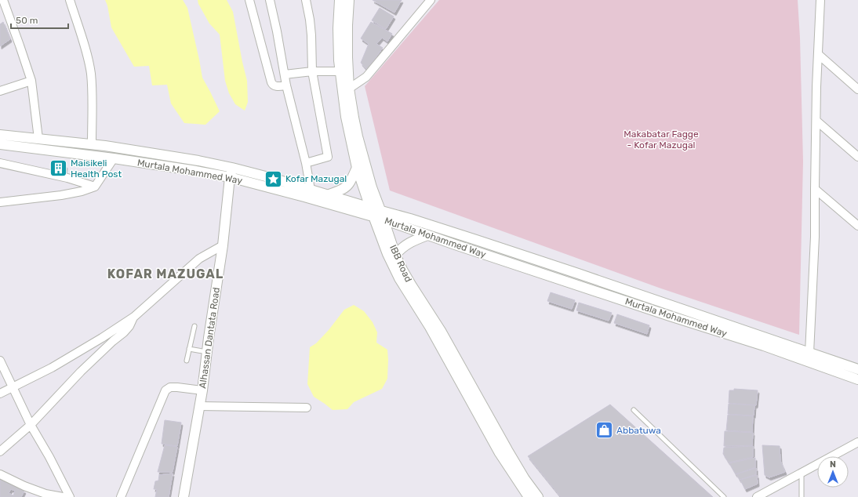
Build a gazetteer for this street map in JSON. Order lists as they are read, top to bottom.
{
  "streets": {
    "main road": ["Murtala Mohammed Way", "IBB Road", "Alhassan Dantata Road"]
  },
  "crossings": [
    ["Murtala Mohammed Way", "IBB Road"],
    ["Murtala Mohammed Way", "Alhassan Dantata Road"]
  ],
  "districts": ["KOFAR MAZUGAL"],
  "parks": ["Makabatar Fagge - Kofar Mazugal"],
  "places": {
    "building": ["Maisikeli Health Post"],
    "place": ["Kofar Mazugal"],
    "shop": ["Abbatuwa"]
  },
  "scale_bar": "50 m",
  "north": "top"
}
